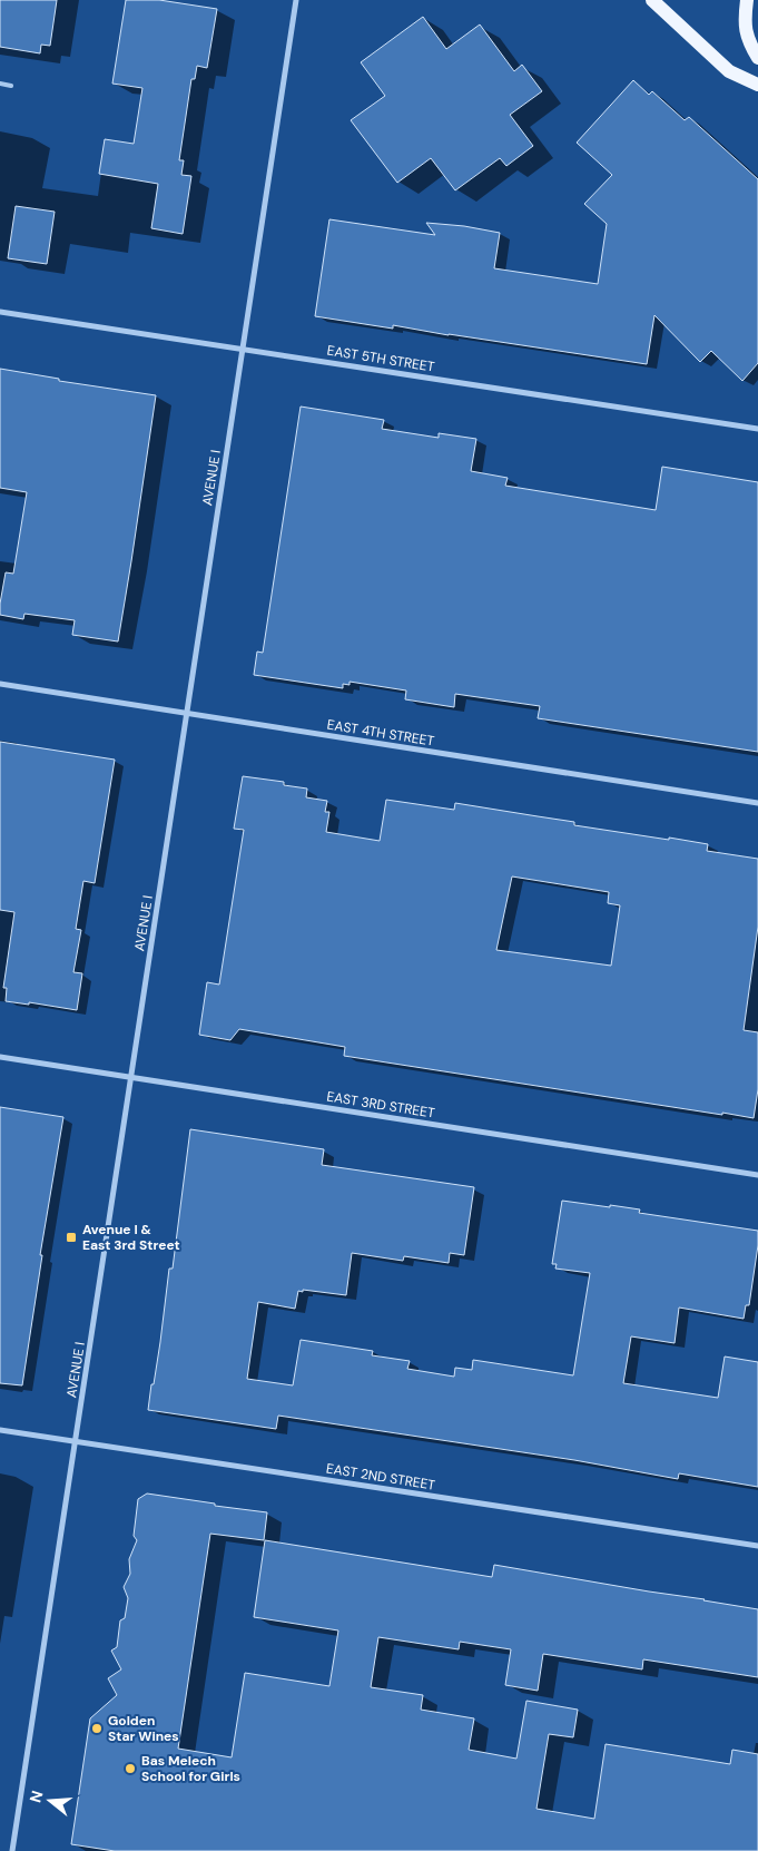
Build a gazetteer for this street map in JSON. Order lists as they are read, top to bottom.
{
  "streets": {
    "street": [
      "EAST 5TH STREET",
      "AVENUE I",
      "EAST 4TH STREET",
      "EAST 3RD STREET",
      "EAST 2ND STREET"
    ]
  },
  "crossings": [
    ["EAST 5TH STREET", "AVENUE I"],
    ["AVENUE I", "EAST 4TH STREET"],
    ["AVENUE I", "EAST 3RD STREET"],
    ["AVENUE I", "EAST 2ND STREET"]
  ],
  "places": {
    "transit": ["Avenue I & East 3rd Street"],
    "other": ["Golden Star Wines", "Bas Melech School for Girls"]
  },
  "north": "left"
}
